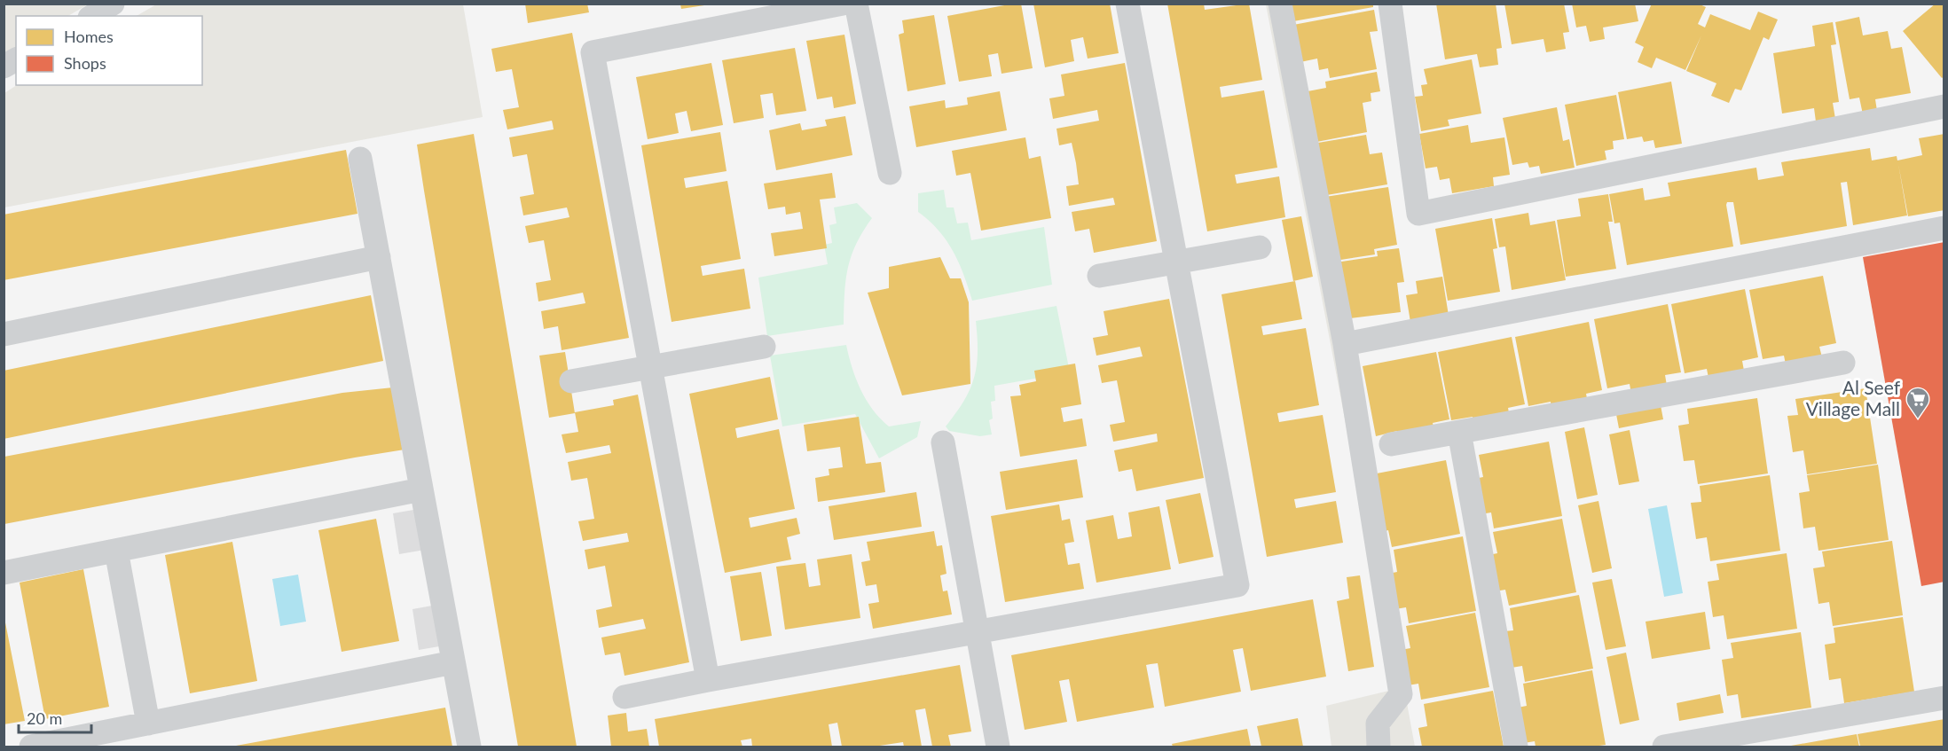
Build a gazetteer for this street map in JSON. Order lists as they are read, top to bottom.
{
  "places": {
    "supermarket": ["Al Seef Village Mall"]
  },
  "legend": ["Homes", "Shops"],
  "scale_bar": "20 m"
}
